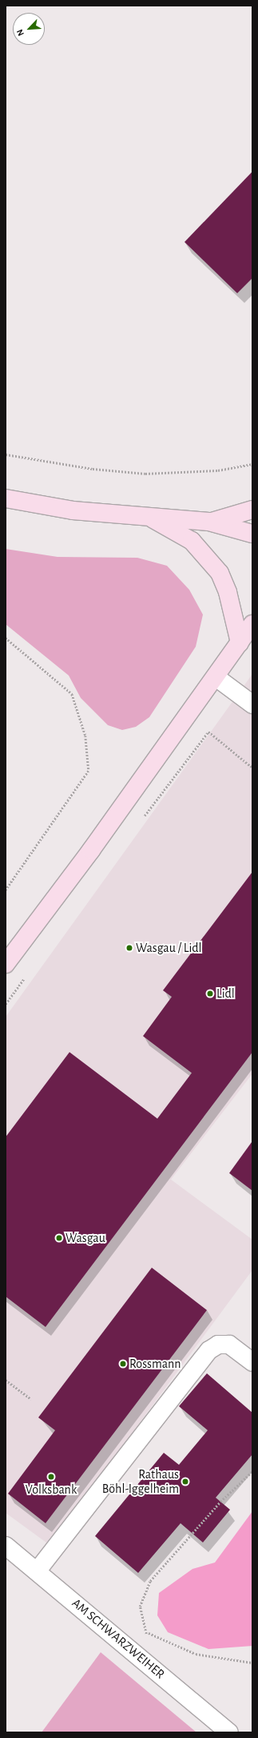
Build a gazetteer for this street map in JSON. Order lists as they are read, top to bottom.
{
  "streets": {
    "street": ["AM SCHWARZWEIHER"]
  },
  "places": [
    "Wasgau / Lidl",
    "Lidl",
    "Wasgau",
    "Rossmann",
    "Volksbank",
    "Rathaus Böhl-Iggelheim"
  ],
  "north": "bottom left"
}
